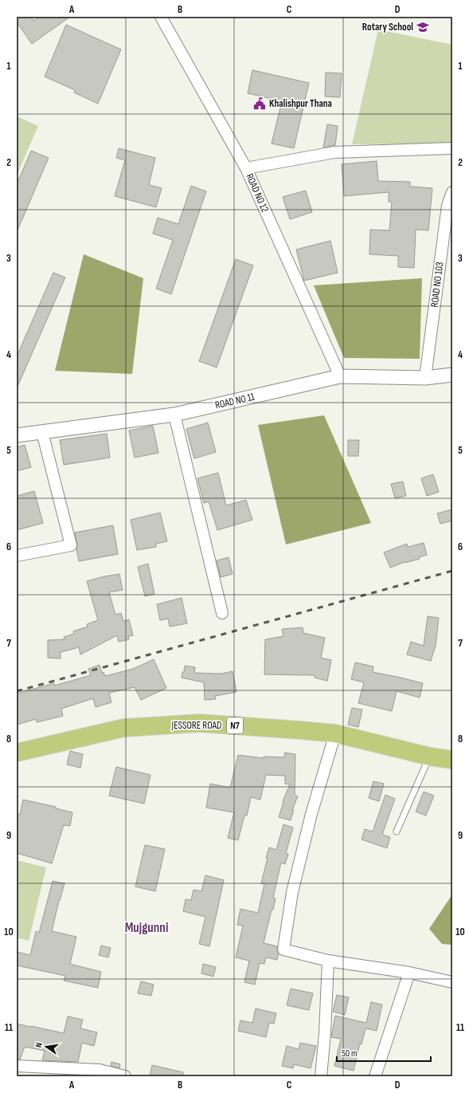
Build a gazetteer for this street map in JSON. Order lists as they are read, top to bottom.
{
  "streets": {
    "highway": ["JESSORE ROAD", "N7"],
    "street": ["ROAD NO 12", "ROAD NO 103", "ROAD NO 11"]
  },
  "crossings": [
    ["ROAD NO 12", "ROAD NO 11"],
    ["ROAD NO 103", "ROAD NO 11"]
  ],
  "districts": ["Mujgunni"],
  "places": {
    "school or university": ["Rotary School"],
    "public building": ["Khalishpur Thana"]
  },
  "scale_bar": "50 m",
  "north": "left",
  "grid": {
    "columns": [
      "A",
      "B",
      "C",
      "D"
    ],
    "rows": [
      "1",
      "2",
      "3",
      "4",
      "5",
      "6",
      "7",
      "8",
      "9",
      "10",
      "11"
    ]
  }
}
